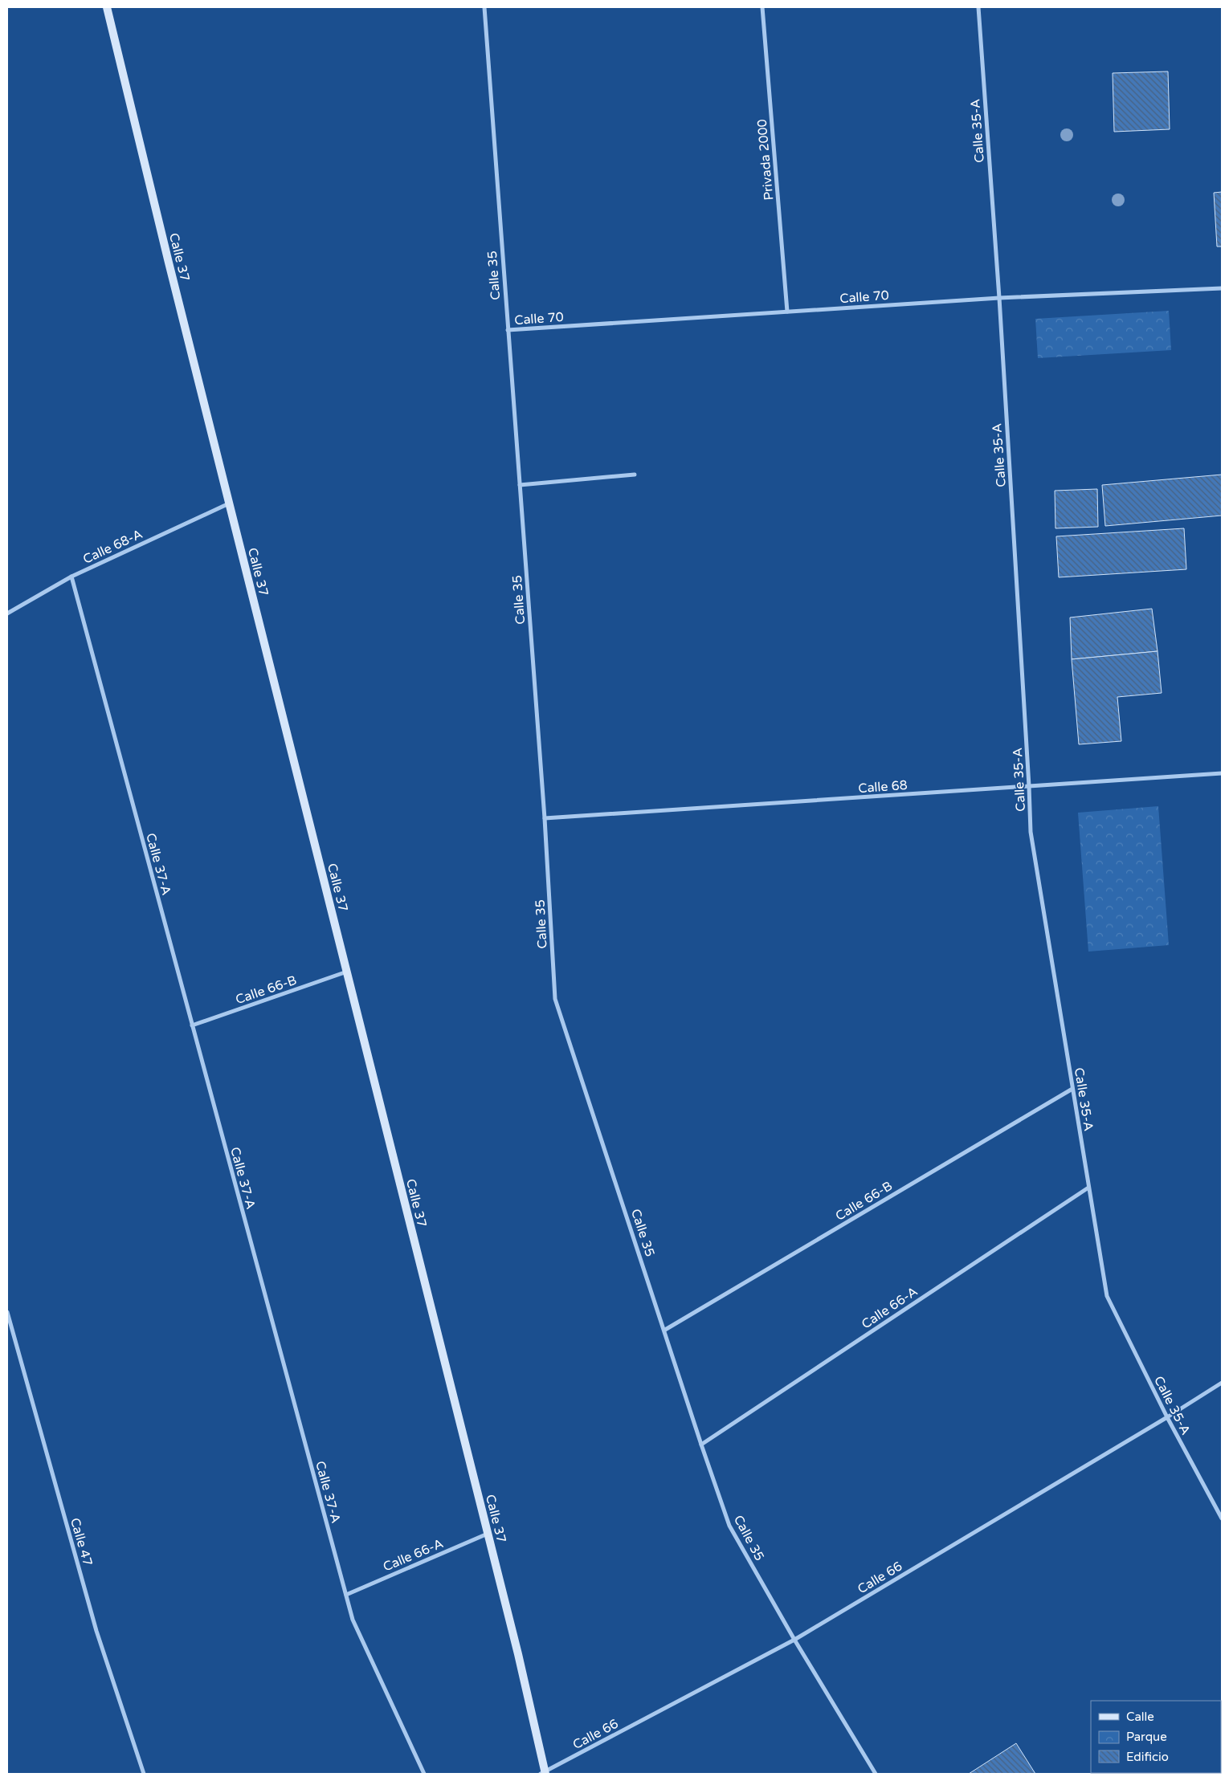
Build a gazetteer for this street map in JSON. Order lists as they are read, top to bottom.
{
  "streets": {
    "street": [
      "Calle 35-A",
      "Privada 2000",
      "Calle 37",
      "Calle 35",
      "Calle 70",
      "Calle 68-A",
      "Calle 68",
      "Calle 37-A",
      "Calle 66-B",
      "Calle 66-A",
      "Calle 47",
      "Calle 66"
    ]
  },
  "crossings": [
    ["Calle 35-A", "Calle 70"],
    ["Calle 35-A", "Calle 68"],
    ["Calle 35-A", "Calle 66-B"],
    ["Calle 35-A", "Calle 66-A"],
    ["Calle 35-A", "Calle 66"],
    ["Privada 2000", "Calle 70"],
    ["Calle 37", "Calle 68-A"],
    ["Calle 37", "Calle 66-B"],
    ["Calle 37", "Calle 66-A"],
    ["Calle 37", "Calle 66"],
    ["Calle 35", "Calle 70"],
    ["Calle 35", "Calle 68"],
    ["Calle 35", "Calle 66-B"],
    ["Calle 35", "Calle 66-A"],
    ["Calle 35", "Calle 66"],
    ["Calle 68-A", "Calle 37-A"],
    ["Calle 37-A", "Calle 66-B"],
    ["Calle 37-A", "Calle 66-A"]
  ],
  "legend": ["Calle", "Parque", "Edificio"]
}
